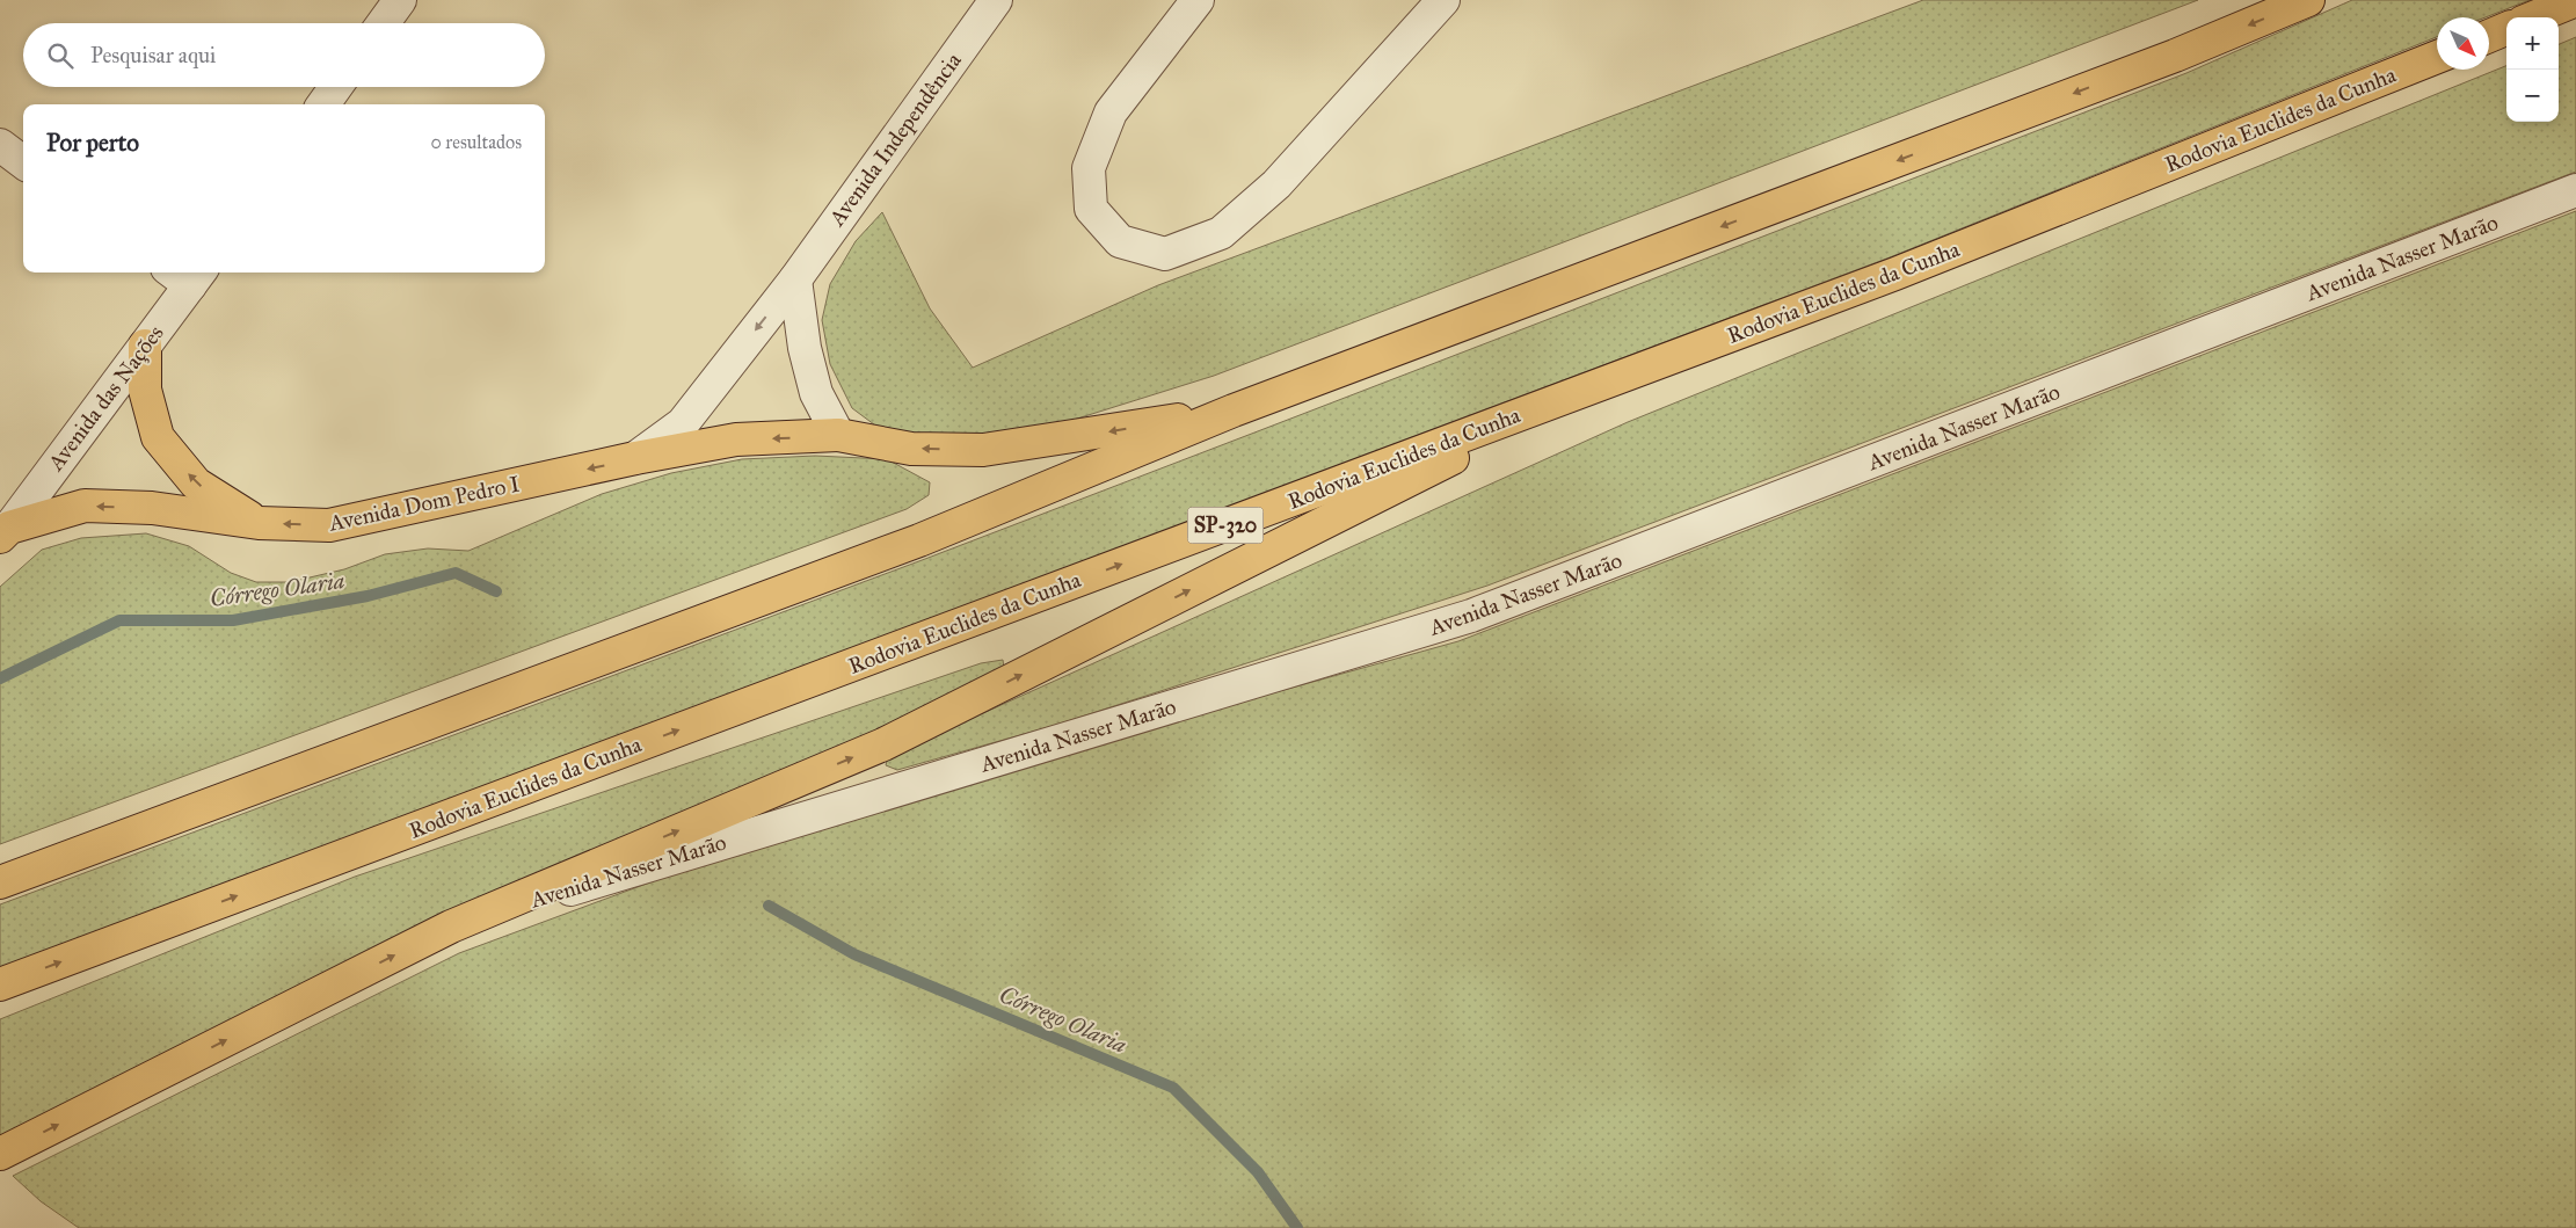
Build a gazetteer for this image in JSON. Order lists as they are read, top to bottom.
{
  "streets": {
    "main road": ["Rodovia Euclides da Cunha", "Avenida Dom Pedro I", "SP-320"],
    "street": ["Avenida Independência", "Avenida Nasser Marão", "Avenida das Nações"]
  },
  "crossings": [
    ["Avenida Independência", "Avenida Dom Pedro I"],
    ["Avenida das Nações", "Avenida Dom Pedro I"]
  ],
  "one_way": ["Avenida Independência"],
  "water": ["Córrego Olaria"],
  "north": "bottom right",
  "page": {
    "map_buttons": ["+", "−"],
    "search": "Pesquisar aqui",
    "heading": ["Por perto", "0 resultados"]
  }
}
